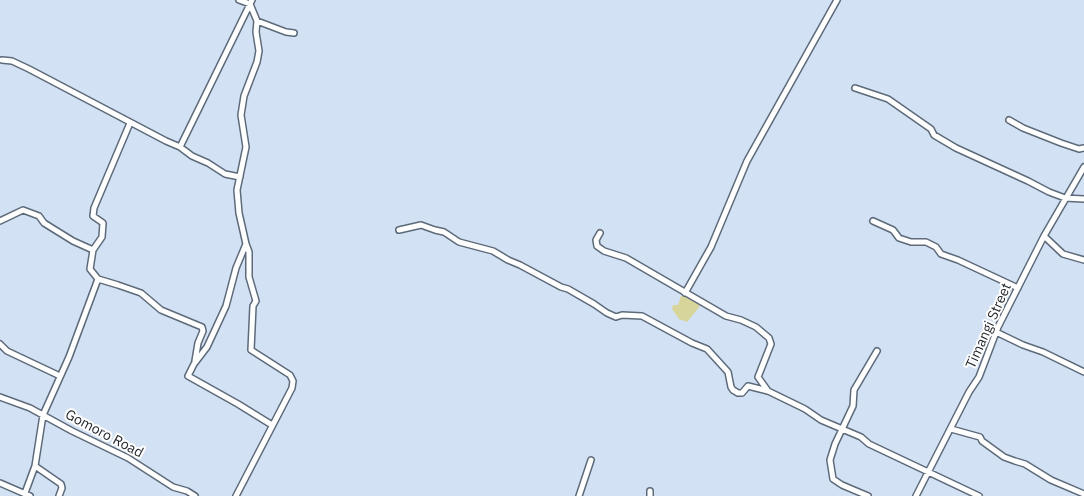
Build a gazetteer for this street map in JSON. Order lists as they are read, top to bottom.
{
  "streets": {
    "street": ["Timangi Street", "Gomoro Road"]
  }
}
